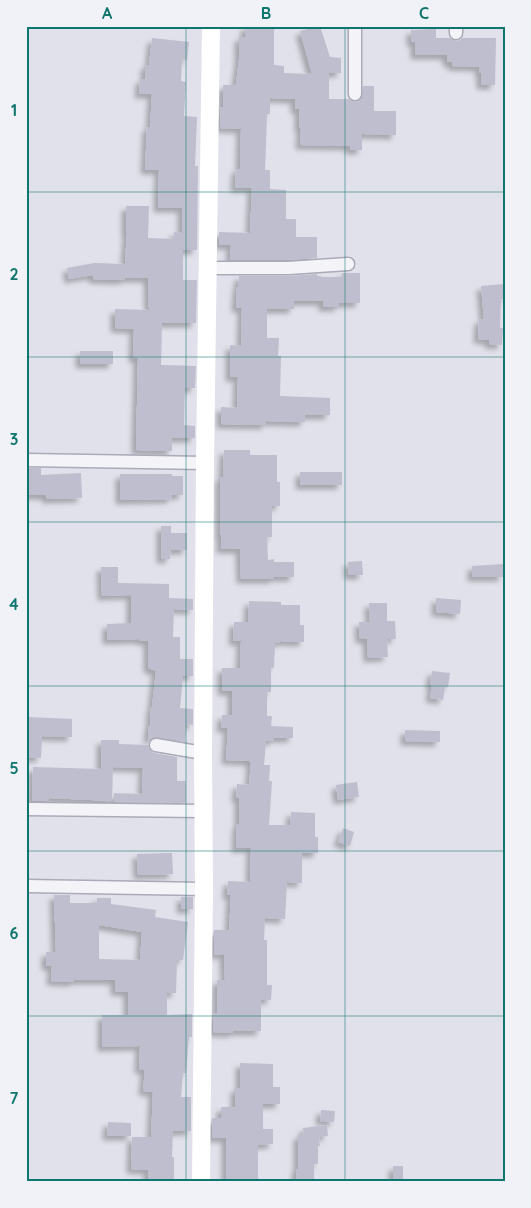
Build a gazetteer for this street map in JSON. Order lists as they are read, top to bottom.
{
  "grid": {
    "columns": ["A", "B", "C"],
    "rows": [
      "1",
      "2",
      "3",
      "4",
      "5",
      "6",
      "7"
    ]
  }
}
